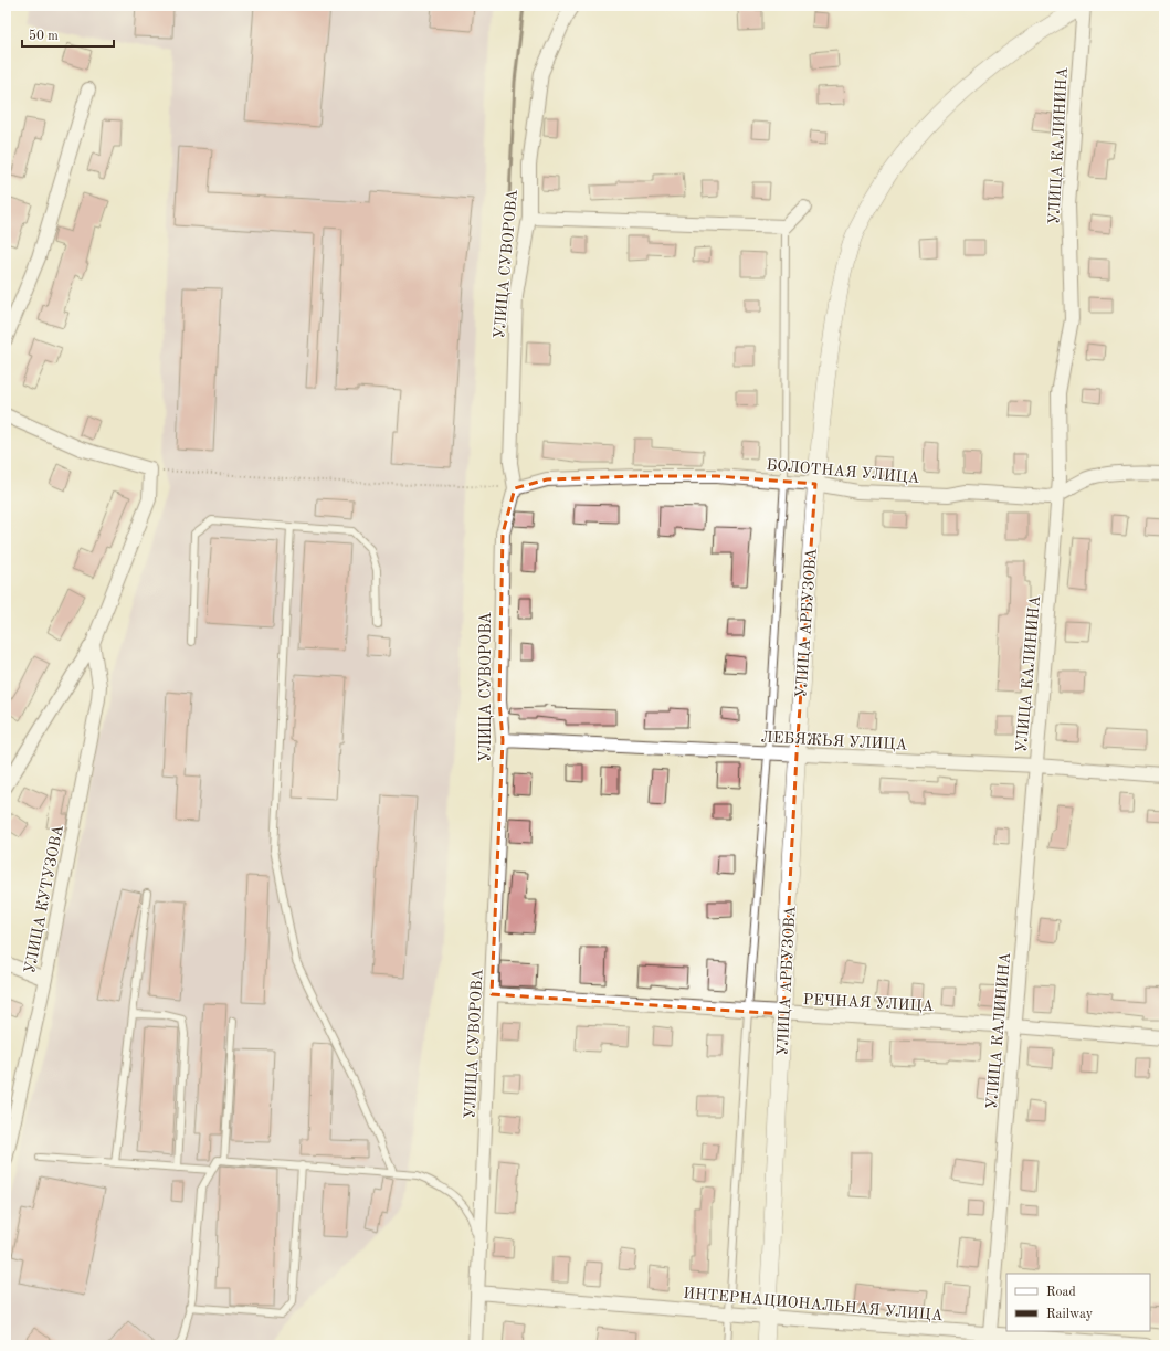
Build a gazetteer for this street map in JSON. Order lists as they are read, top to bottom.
{
  "streets": {
    "street": [
      "УЛИЦА КАЛИНИНА",
      "УЛИЦА СУВОРОВА",
      "БОЛОТНАЯ УЛИЦА",
      "УЛИЦА АРБУЗОВА",
      "ЛЕБЯЖЬЯ УЛИЦА",
      "УЛИЦА КУТУЗОВА",
      "РЕЧНАЯ УЛИЦА",
      "ИНТЕРНАЦИОНАЛЬНАЯ УЛИЦА"
    ]
  },
  "crossings": [
    ["УЛИЦА КАЛИНИНА", "БОЛОТНАЯ УЛИЦА"],
    ["УЛИЦА КАЛИНИНА", "УЛИЦА АРБУЗОВА"],
    ["УЛИЦА КАЛИНИНА", "ЛЕБЯЖЬЯ УЛИЦА"],
    ["УЛИЦА КАЛИНИНА", "РЕЧНАЯ УЛИЦА"],
    ["УЛИЦА КАЛИНИНА", "ИНТЕРНАЦИОНАЛЬНАЯ УЛИЦА"],
    ["УЛИЦА СУВОРОВА", "БОЛОТНАЯ УЛИЦА"],
    ["УЛИЦА СУВОРОВА", "ЛЕБЯЖЬЯ УЛИЦА"],
    ["УЛИЦА СУВОРОВА", "РЕЧНАЯ УЛИЦА"],
    ["УЛИЦА СУВОРОВА", "ИНТЕРНАЦИОНАЛЬНАЯ УЛИЦА"],
    ["БОЛОТНАЯ УЛИЦА", "УЛИЦА АРБУЗОВА"],
    ["УЛИЦА АРБУЗОВА", "ЛЕБЯЖЬЯ УЛИЦА"],
    ["УЛИЦА АРБУЗОВА", "РЕЧНАЯ УЛИЦА"],
    ["УЛИЦА АРБУЗОВА", "ИНТЕРНАЦИОНАЛЬНАЯ УЛИЦА"]
  ],
  "legend": ["Road", "Railway"],
  "scale_bar": "50 m"
}
